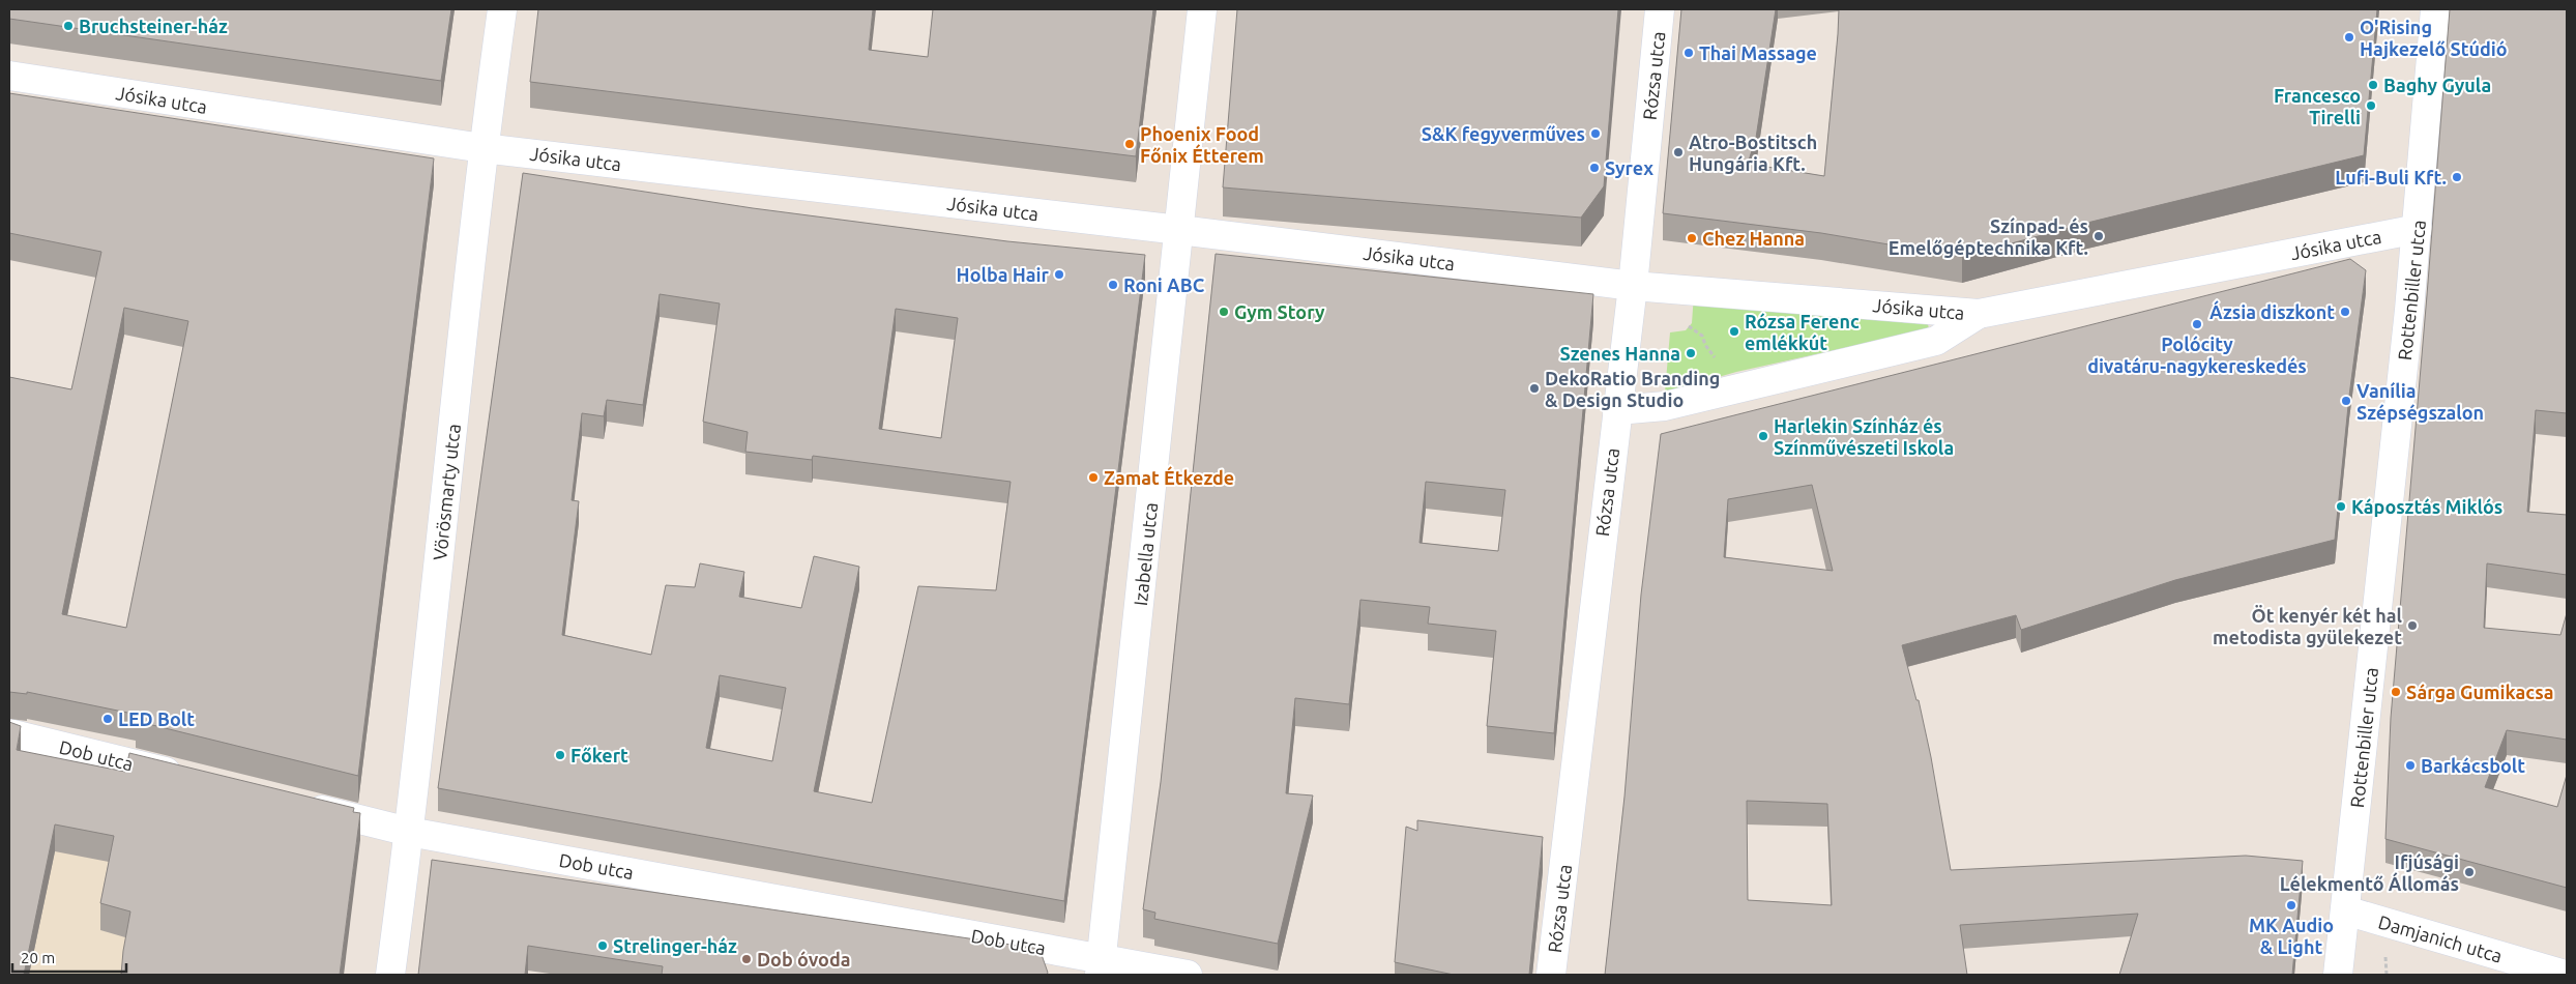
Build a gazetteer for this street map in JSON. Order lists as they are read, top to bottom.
{
  "streets": {
    "street": [
      "Rózsa utca",
      "Jósika utca",
      "Rottenbiller utca",
      "Vörösmarty utca",
      "Izabella utca",
      "Dob utca",
      "Damjanich utca"
    ]
  },
  "crossings": [
    ["Rózsa utca", "Jósika utca"],
    ["Jósika utca", "Rottenbiller utca"],
    ["Jósika utca", "Vörösmarty utca"],
    ["Jósika utca", "Izabella utca"],
    ["Rottenbiller utca", "Damjanich utca"],
    ["Vörösmarty utca", "Dob utca"],
    ["Izabella utca", "Dob utca"]
  ],
  "places": [
    "Bruchsteiner-ház",
    "O'Rising Hajkezelő Stúdió",
    "Thai Massage",
    "Baghy Gyula",
    "Francesco Tirelli",
    "S&K fegyverműves",
    "Phoenix Food Főnix Étterem",
    "Atro-Bostitsch Hungária Kft.",
    "Syrex",
    "Lufi-Buli Kft.",
    "Színpad- és Emelőgéptechnika Kft.",
    "Chez Hanna",
    "Holba Hair",
    "Roni ABC",
    "Gym Story",
    "Ázsia diszkont",
    "Polócity divatáru-nagykereskedés",
    "Rózsa Ferenc emlékkút",
    "Szenes Hanna",
    "DekoRatio Branding & Design Studio",
    "Vanília Szépségszalon",
    "Harlekin Színház és Színművészeti Iskola",
    "Zamat Étkezde",
    "Káposztás Miklós",
    "Öt kenyér két hal metodista gyülekezet",
    "Sárga Gumikacsa",
    "LED Bolt",
    "Főkert",
    "Barkácsbolt",
    "Ifjúsági Lélekmentő Állomás",
    "MK Audio & Light",
    "Strelinger-ház",
    "Dob óvoda"
  ],
  "scale_bar": "20 m"
}
